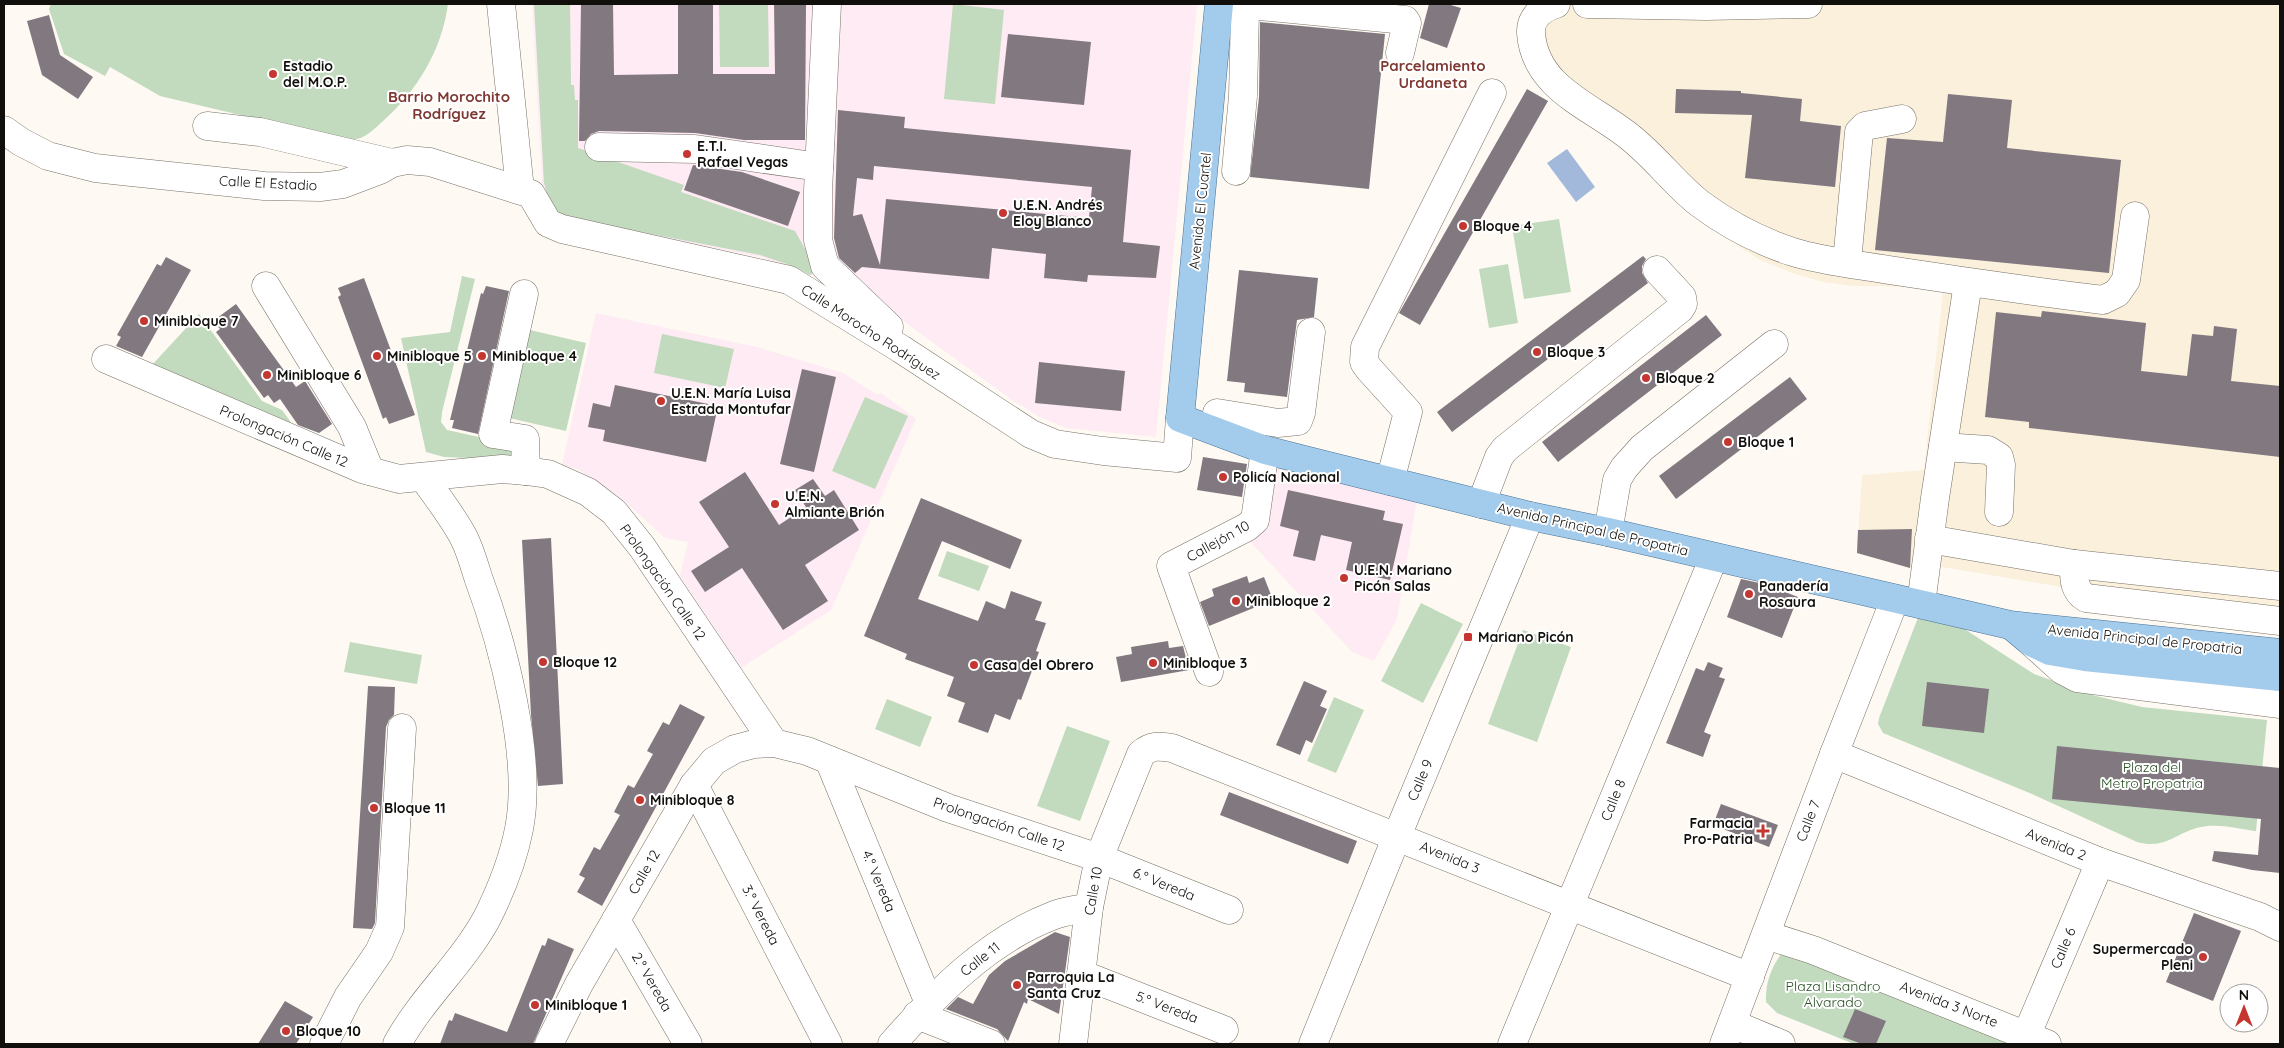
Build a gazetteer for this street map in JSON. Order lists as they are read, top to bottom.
{
  "streets": {
    "main road": ["Avenida El Cuartel", "Avenida Principal de Propatria"],
    "street": [
      "Calle El Estadio",
      "Calle Morocho Rodríguez",
      "Prolongación Calle 12",
      "Callejón 10",
      "Calle 9",
      "Calle 8",
      "Calle 7",
      "Avenida 2",
      "Avenida 3",
      "Calle 12",
      "4.° Vereda",
      "6.° Vereda",
      "Calle 10",
      "3.° Vereda",
      "Calle 6",
      "Calle 11",
      "2.° Vereda",
      "Avenida 3 Norte",
      "5.° Vereda"
    ]
  },
  "crossings": [
    ["Calle El Estadio", "Calle Morocho Rodríguez"],
    ["Avenida El Cuartel", "Calle Morocho Rodríguez"],
    ["Avenida El Cuartel", "Avenida Principal de Propatria"],
    ["Calle Morocho Rodríguez", "Avenida Principal de Propatria"],
    ["Prolongación Calle 12", "Calle 12"],
    ["Prolongación Calle 12", "4.° Vereda"],
    ["Prolongación Calle 12", "6.° Vereda"],
    ["Prolongación Calle 12", "Calle 10"],
    ["Avenida Principal de Propatria", "Callejón 10"],
    ["Avenida Principal de Propatria", "Calle 9"],
    ["Avenida Principal de Propatria", "Calle 8"],
    ["Avenida Principal de Propatria", "Calle 7"],
    ["Calle 9", "Avenida 3"],
    ["Calle 8", "Avenida 3"],
    ["Calle 7", "Avenida 2"],
    ["Calle 7", "Avenida 3"],
    ["Calle 7", "Avenida 3 Norte"],
    ["Avenida 2", "Calle 6"],
    ["Avenida 3", "Calle 10"],
    ["Calle 12", "3.° Vereda"],
    ["Calle 12", "2.° Vereda"],
    ["4.° Vereda", "Calle 11"],
    ["6.° Vereda", "Calle 10"],
    ["Calle 10", "Calle 11"],
    ["Calle 10", "5.° Vereda"],
    ["Calle 6", "Avenida 3 Norte"]
  ],
  "districts": ["Parcelamiento Urdaneta", "Barrio Morochito Rodríguez"],
  "parks": ["Plaza del Metro Propatria", "Plaza Lisandro Alvarado"],
  "places": {
    "other": [
      "Estadio del M.O.P.",
      "E.T.I. Rafael Vegas",
      "U.E.N. Andrés Eloy Blanco",
      "Bloque 4",
      "Minibloque 7",
      "Bloque 3",
      "Minibloque 5",
      "Minibloque 4",
      "Minibloque 6",
      "Bloque 2",
      "U.E.N. María Luisa Estrada Montufar",
      "Bloque 1",
      "Policía Nacional",
      "U.E.N. Almiante Brión",
      "U.E.N. Mariano Picón Salas",
      "Panadería Rosaura",
      "Minibloque 2",
      "Bloque 12",
      "Minibloque 3",
      "Casa del Obrero",
      "Minibloque 8",
      "Bloque 11",
      "Supermercado Pleni",
      "Parroquia La Santa Cruz",
      "Minibloque 1",
      "Bloque 10"
    ],
    "transit": ["Mariano Picón"],
    "health": ["Farmacia Pro-Patria"]
  },
  "north": "top"
}
